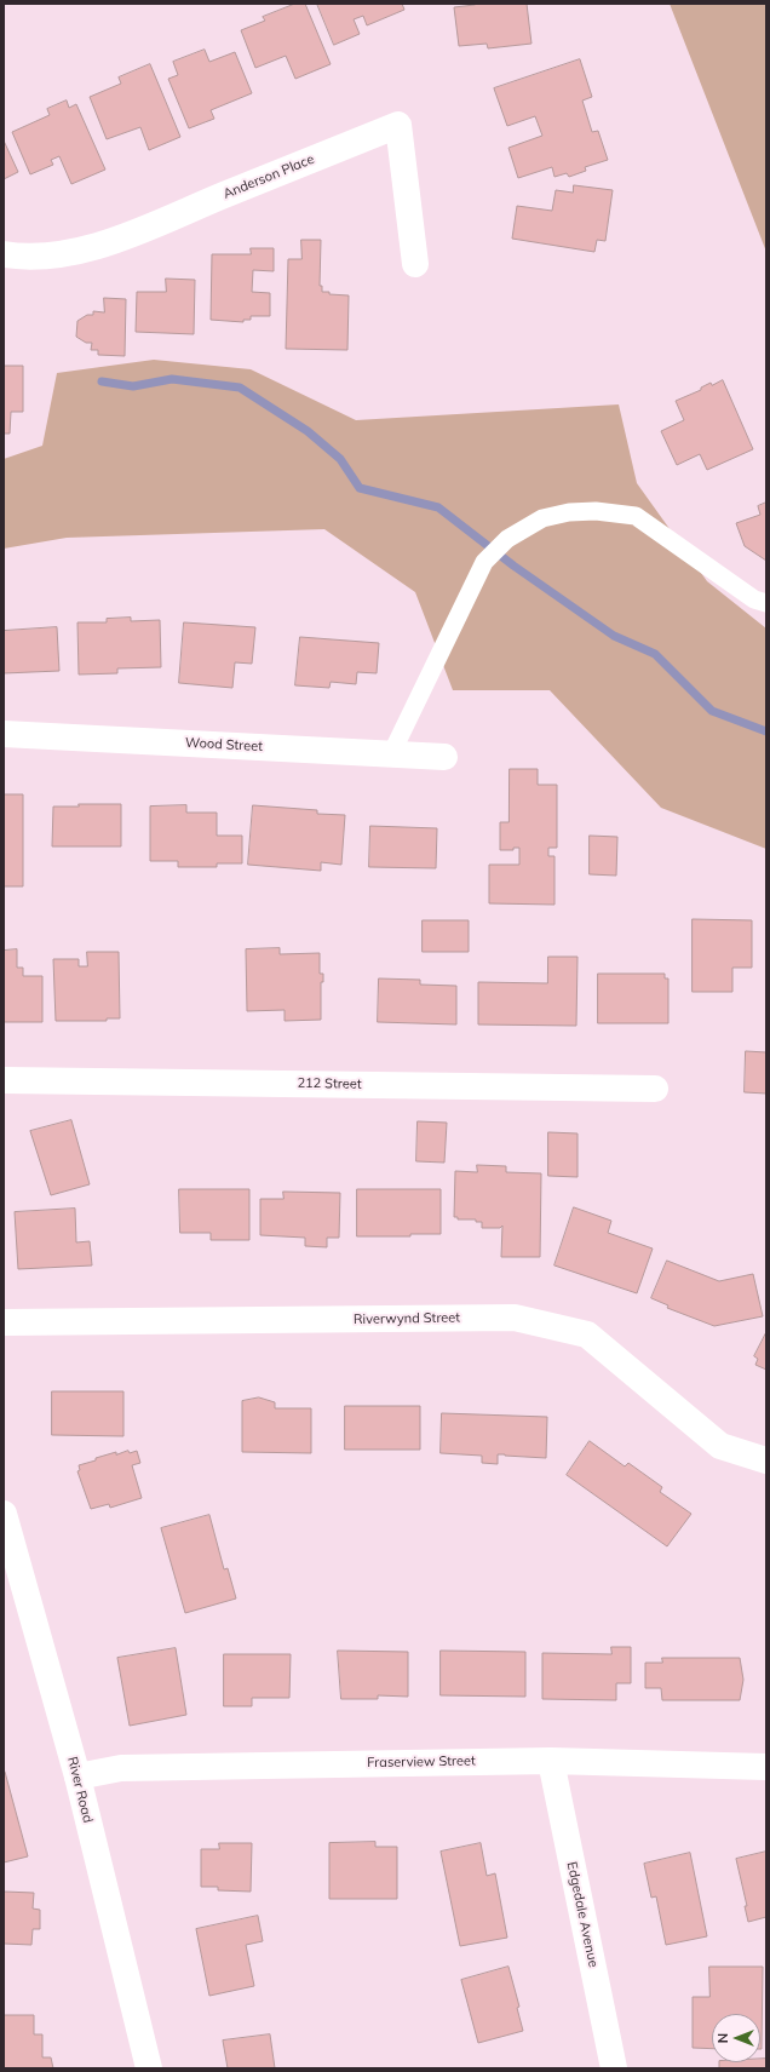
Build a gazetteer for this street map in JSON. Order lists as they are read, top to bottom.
{
  "streets": {
    "street": [
      "Anderson Place",
      "Wood Street",
      "212 Street",
      "Riverwynd Street",
      "Fraserview Street",
      "River Road",
      "Edgedale Avenue"
    ]
  },
  "crossings": [
    ["Fraserview Street", "River Road"],
    ["Fraserview Street", "Edgedale Avenue"]
  ],
  "north": "left"
}
